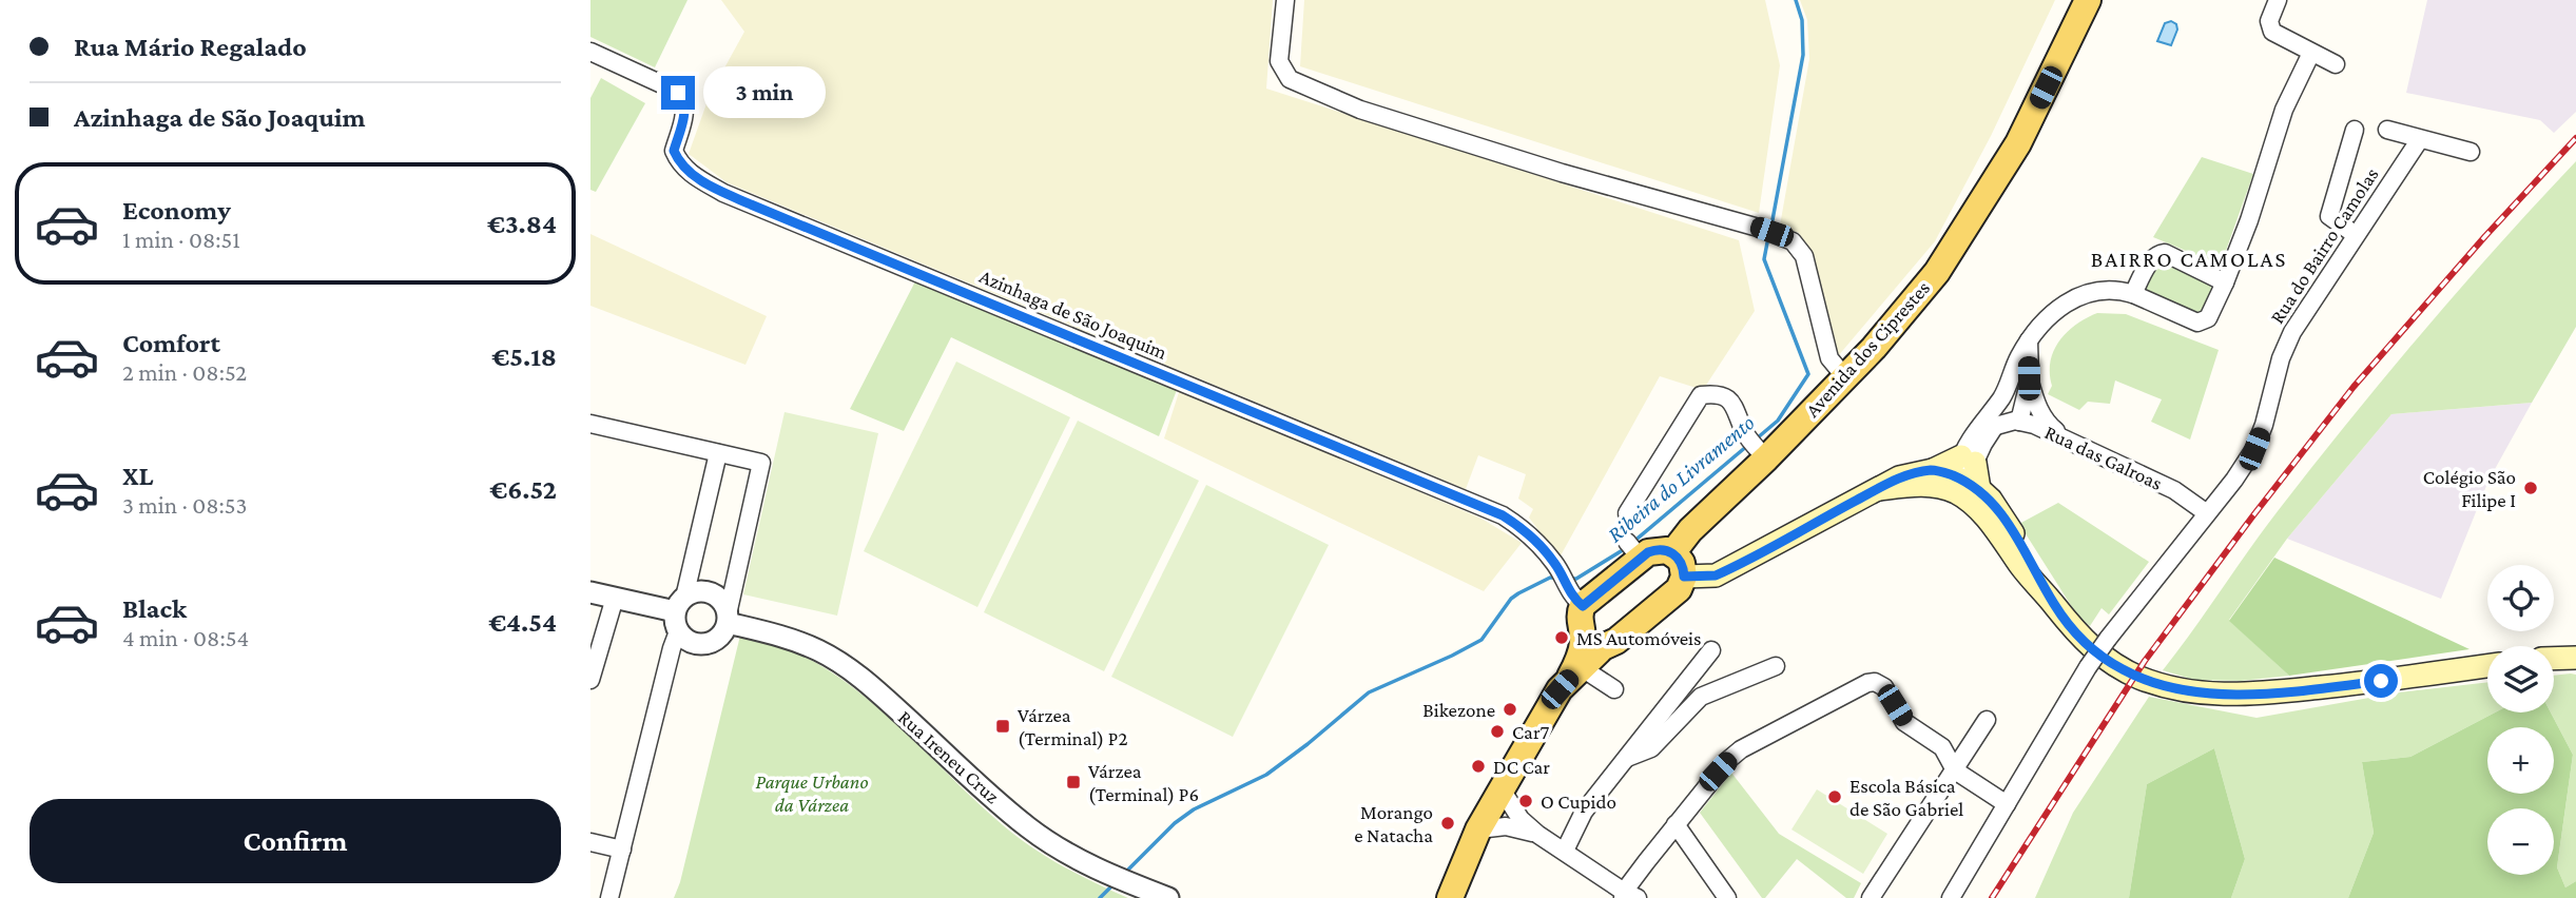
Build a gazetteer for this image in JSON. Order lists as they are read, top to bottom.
{
  "streets": {
    "main road": ["Avenida dos Ciprestes"],
    "street": [
      "Rua do Bairro Camolas",
      "Azinhaga de São Joaquim",
      "Rua das Galroas",
      "Rua Ireneu Cruz"
    ]
  },
  "crossings": [
    ["Rua do Bairro Camolas", "Rua das Galroas"],
    ["Azinhaga de São Joaquim", "Avenida dos Ciprestes"]
  ],
  "districts": ["BAIRRO CAMOLAS"],
  "water": ["Ribeira do Livramento"],
  "parks": ["Parque Urbano da Várzea"],
  "places": {
    "other": [
      "Colégio São Filipe I",
      "MS Automóveis",
      "Bikezone",
      "Car7",
      "DC Car",
      "Escola Básica de São Gabriel",
      "O Cupido",
      "Morango e Natacha"
    ],
    "transit": ["Várzea (Terminal) P2", "Várzea (Terminal) P6"]
  },
  "page": {
    "banner": ["Rua Mário Regalado", "Azinhaga de São Joaquim"],
    "bubble": "3 min",
    "list": [
      {
        "name": "Economy",
        "note": "1 min · 08:51",
        "value": "€3.84"
      },
      {
        "name": "Comfort",
        "note": "2 min · 08:52",
        "value": "€5.18"
      },
      {
        "name": "XL",
        "note": "3 min · 08:53",
        "value": "€6.52"
      },
      {
        "name": "Black",
        "note": "4 min · 08:54",
        "value": "€4.54"
      }
    ],
    "map_buttons": ["+", "−"],
    "buttons": "Confirm"
  }
}
